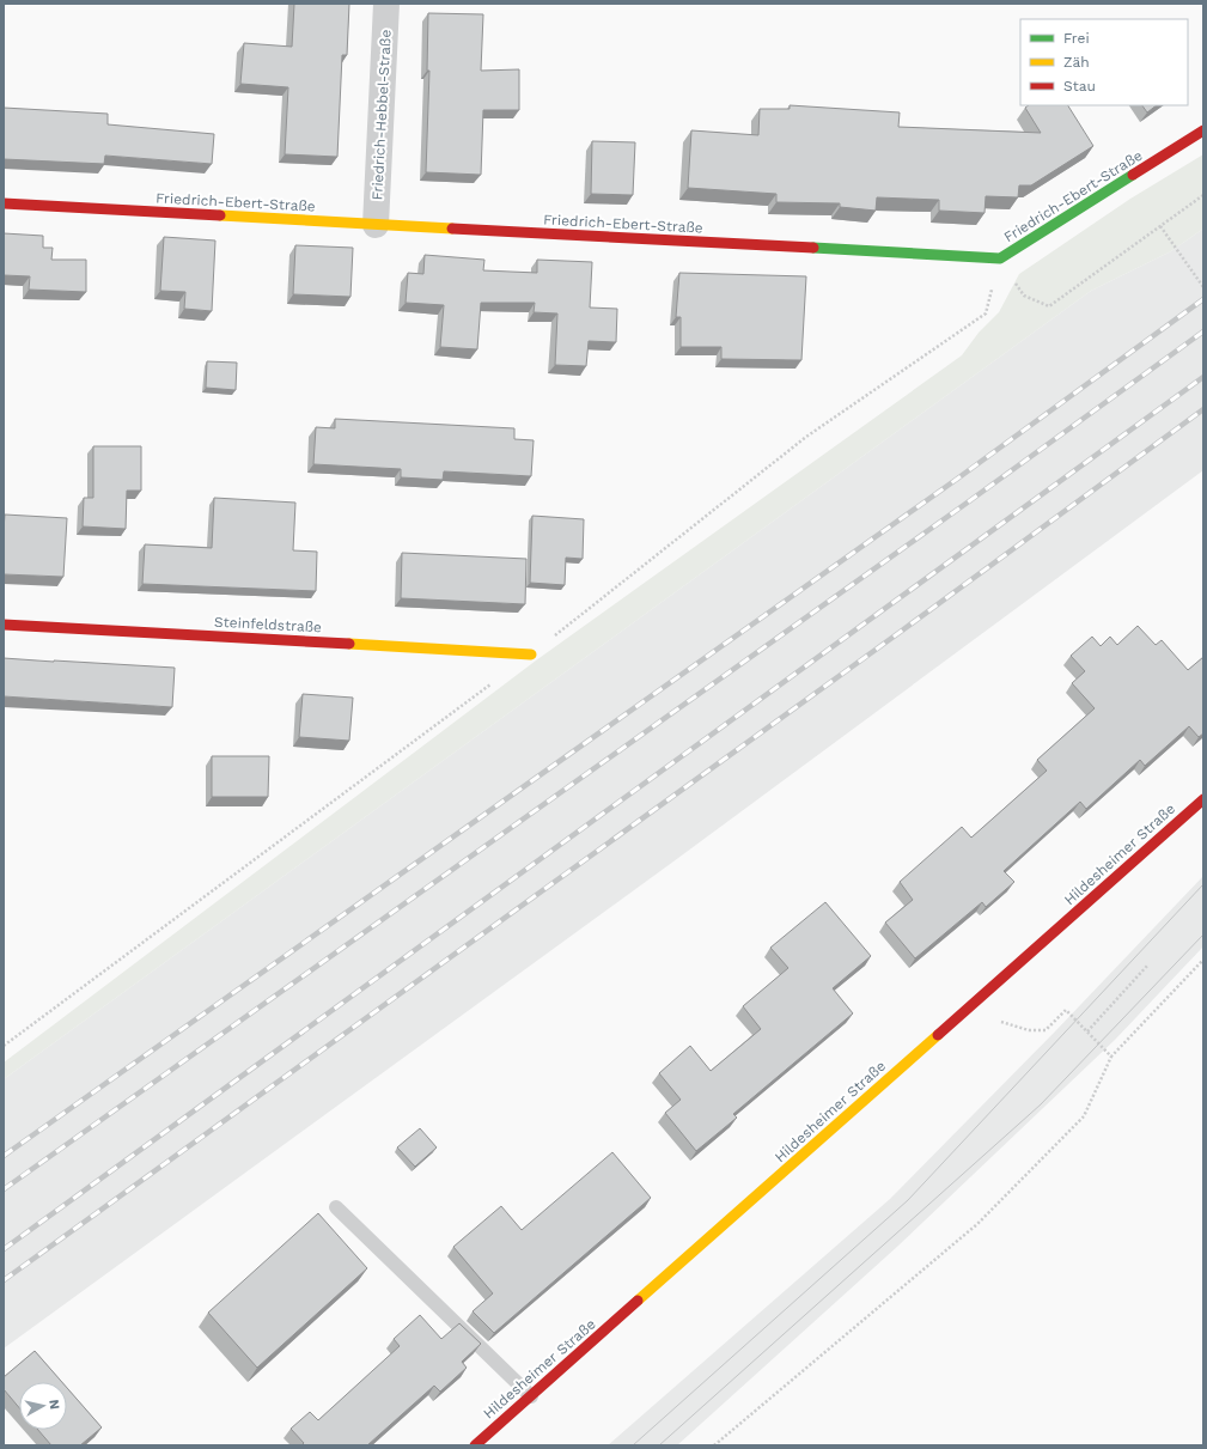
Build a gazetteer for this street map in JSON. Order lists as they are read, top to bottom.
{
  "streets": {
    "street": [
      "Friedrich-Hebbel-Straße",
      "Friedrich-Ebert-Straße",
      "Steinfeldstraße",
      "Hildesheimer Straße"
    ]
  },
  "crossings": [
    ["Friedrich-Hebbel-Straße", "Friedrich-Ebert-Straße"]
  ],
  "legend": ["Frei", "Zäh", "Stau"],
  "north": "right"
}
